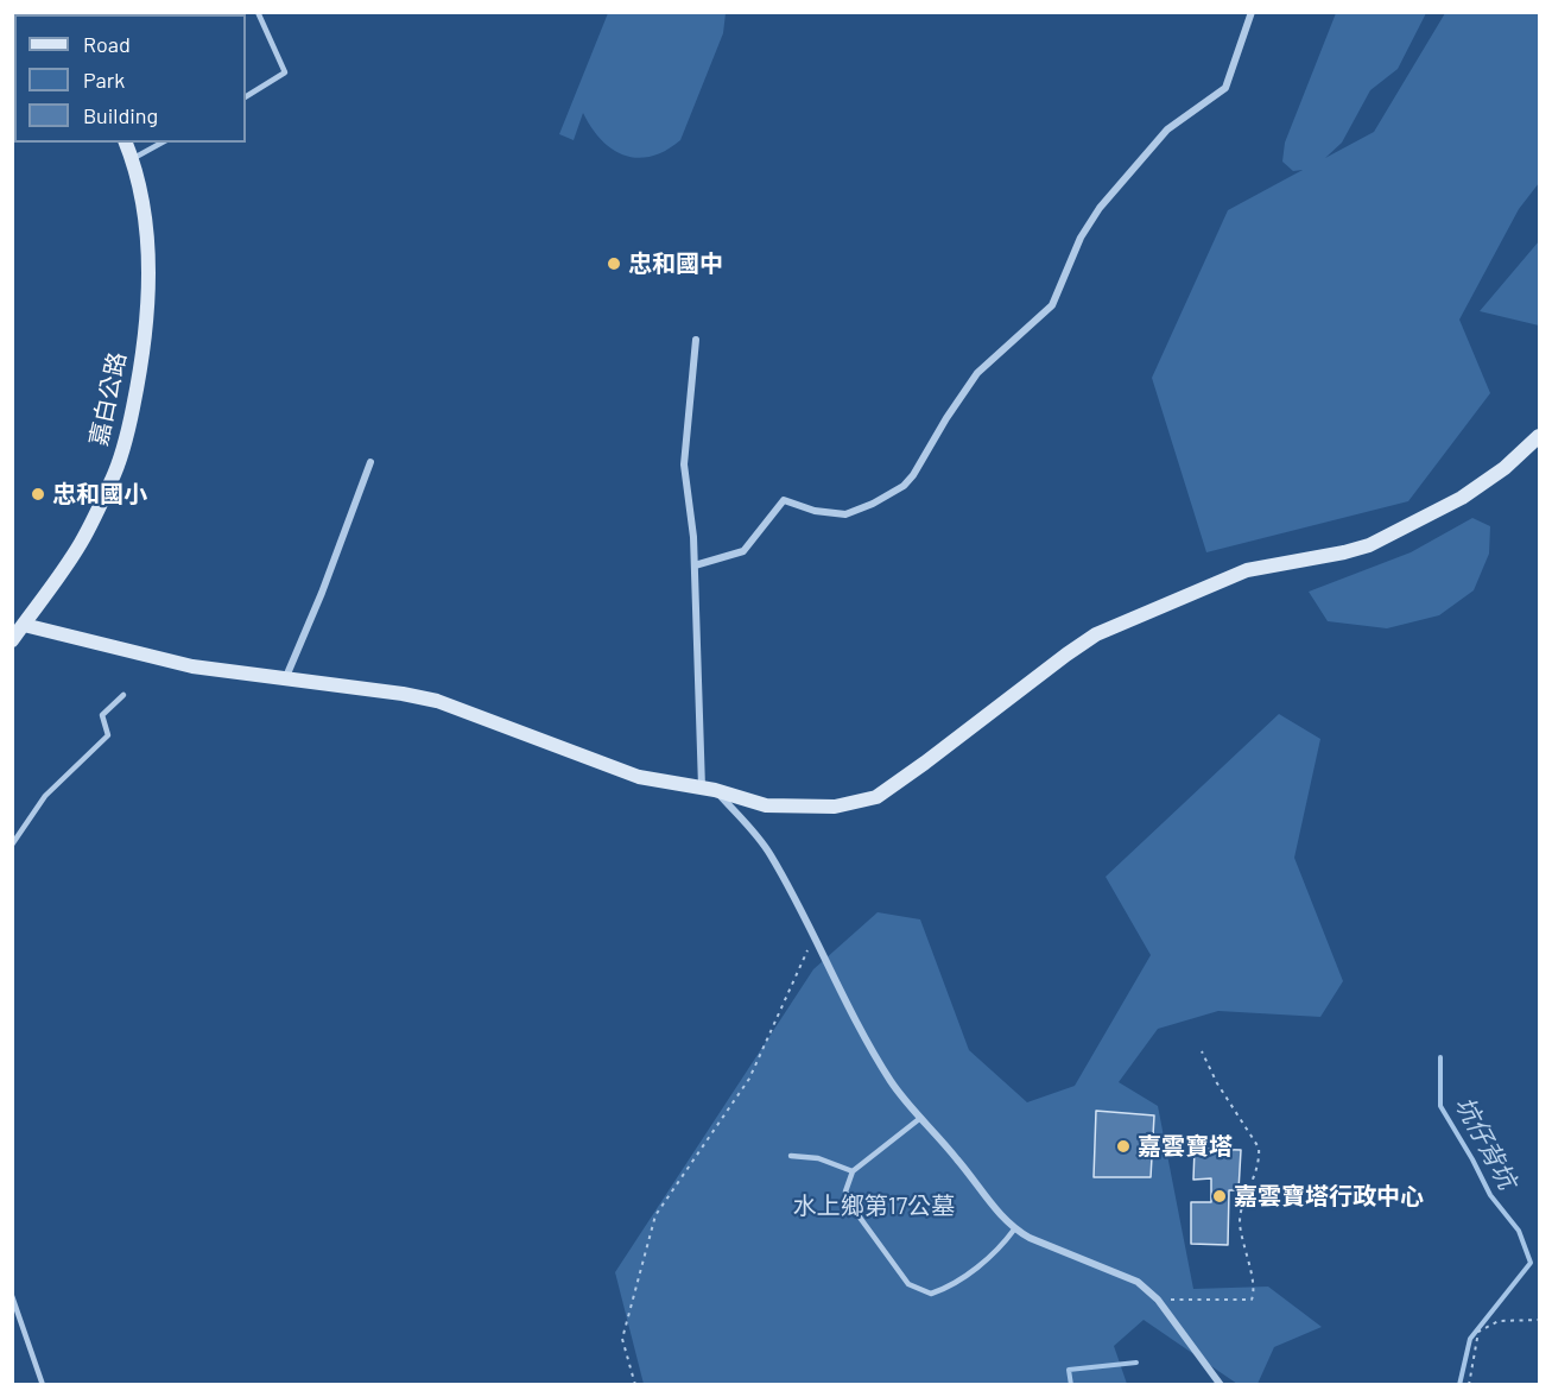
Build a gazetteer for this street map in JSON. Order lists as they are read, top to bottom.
{
  "streets": {
    "street": ["嘉白公路"]
  },
  "water": ["坑仔背坑"],
  "parks": ["水上鄉第17公墓"],
  "places": [
    "忠和國中",
    "忠和國小",
    "嘉雲寶塔",
    "嘉雲寶塔行政中心"
  ],
  "legend": ["Road", "Park", "Building"]
}
